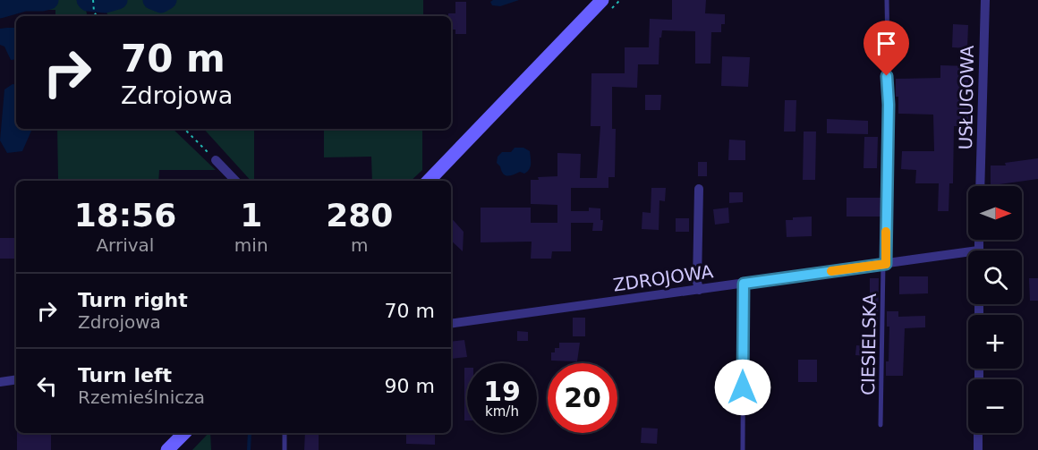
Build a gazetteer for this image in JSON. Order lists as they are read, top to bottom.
{
  "streets": {
    "street": ["USŁUGOWA", "ZDROJOWA"],
    "lane": ["CIESIELSKA"]
  },
  "crossings": [
    ["ZDROJOWA", "CIESIELSKA"]
  ],
  "north": "right",
  "page": {
    "turn": ["70 m", "Zdrojowa"],
    "eta": [
      "18:56",
      "Arrival",
      "1",
      "min",
      "280",
      "m"
    ],
    "map_buttons": ["+", "−"],
    "list": [
      {
        "name": "Turn right",
        "note": "Zdrojowa",
        "value": "70 m"
      },
      {
        "name": "Turn left",
        "note": "Rzemieślnicza",
        "value": "90 m"
      }
    ],
    "speed": "19 km/h",
    "limit": "20"
  }
}
